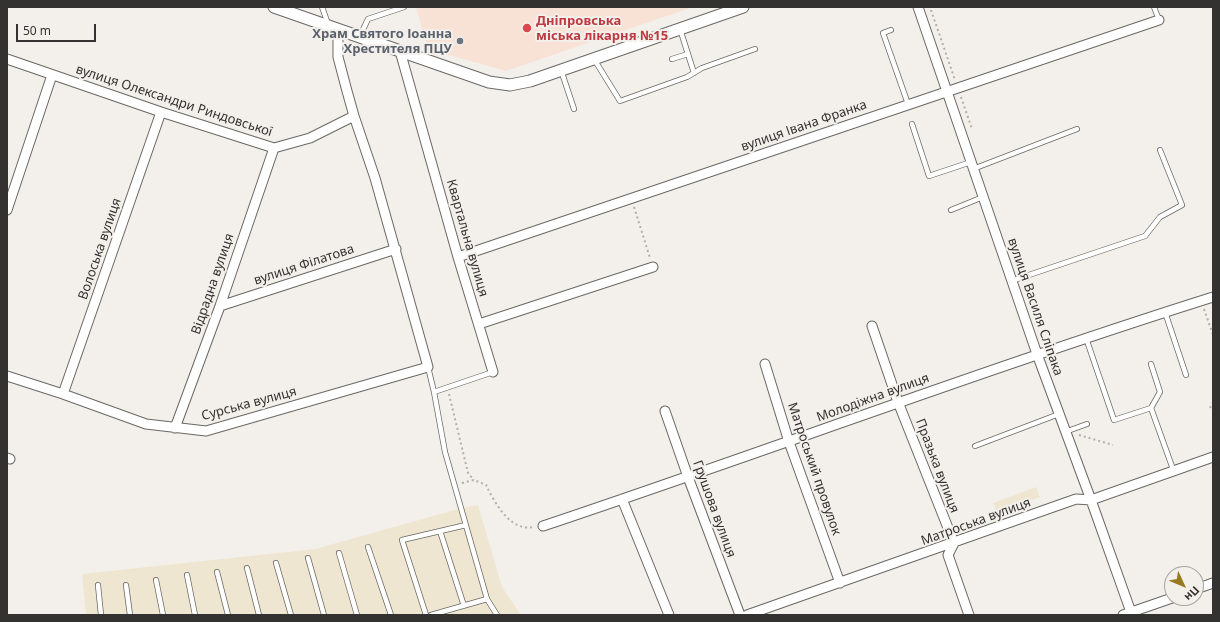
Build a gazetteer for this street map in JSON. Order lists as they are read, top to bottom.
{
  "streets": {
    "street": [
      "вулиця Олександри Риндовської",
      "вулиця Івана Франка",
      "Квартальна вулиця",
      "Волоська вулиця",
      "вулиця Філатова",
      "Відрадна вулиця",
      "вулиця Василя Сліпака",
      "Молодіжна вулиця",
      "Сурська вулиця",
      "Празька вулиця",
      "Матроський провулок",
      "Грушова вулиця",
      "Матроська вулиця"
    ]
  },
  "crossings": [
    ["вулиця Олександри Риндовської", "Волоська вулиця"],
    ["вулиця Олександри Риндовської", "Відрадна вулиця"],
    ["вулиця Івана Франка", "Квартальна вулиця"],
    ["вулиця Івана Франка", "вулиця Василя Сліпака"],
    ["Волоська вулиця", "Сурська вулиця"],
    ["вулиця Філатова", "Відрадна вулиця"],
    ["Відрадна вулиця", "Сурська вулиця"],
    ["вулиця Василя Сліпака", "Молодіжна вулиця"],
    ["вулиця Василя Сліпака", "Матроська вулиця"],
    ["Молодіжна вулиця", "Празька вулиця"],
    ["Молодіжна вулиця", "Матроський провулок"],
    ["Молодіжна вулиця", "Грушова вулиця"],
    ["Празька вулиця", "Матроська вулиця"],
    ["Матроський провулок", "Матроська вулиця"]
  ],
  "places": ["Дніпровська міська лікарня №15", "Храм Святого Іоанна Хрестителя ПЦУ"],
  "scale_bar": "50 m",
  "north": "bottom right"
}
